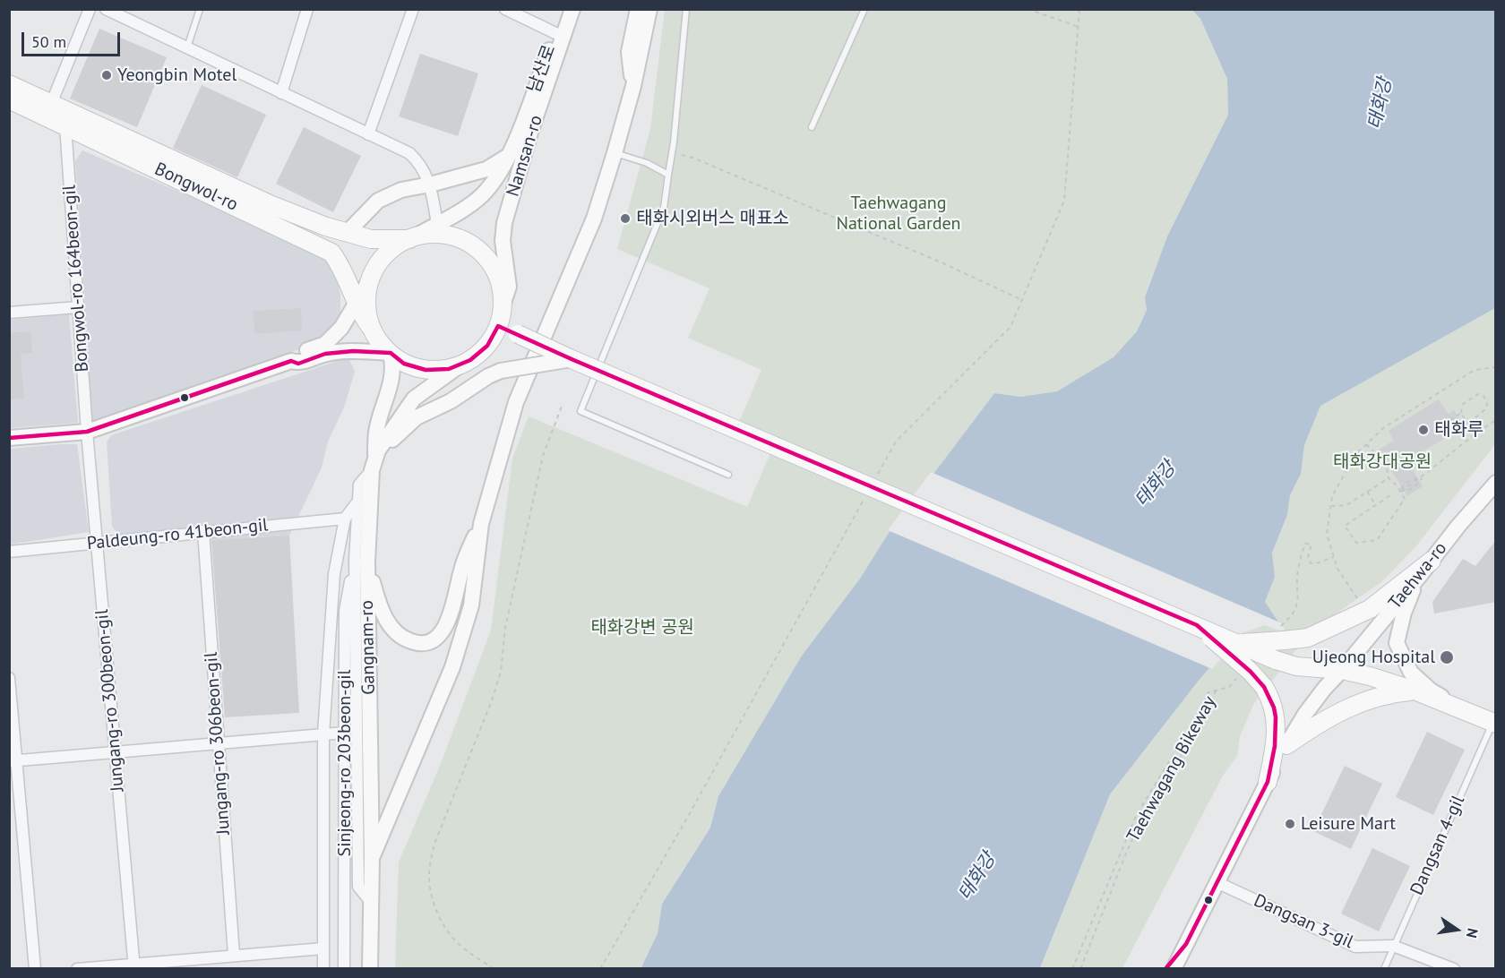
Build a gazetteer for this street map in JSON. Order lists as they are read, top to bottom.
{
  "streets": {
    "main road": [
      "남산로",
      "Namsan-ro",
      "Bongwol-ro",
      "Taehwa-ro",
      "Gangnam-ro"
    ],
    "street": [
      "Bongwol-ro 164beon-gil",
      "Paldeung-ro 41beon-gil",
      "Jungang-ro 300beon-gil",
      "Jungang-ro 306beon-gil",
      "Sinjeong-ro 203beon-gil",
      "Dangsan 3-gil"
    ],
    "lane": ["Dangsan 4-gil"],
    "path": ["Taehwagang Bikeway"]
  },
  "crossings": [
    ["남산로", "Namsan-ro"],
    ["남산로", "Bongwol-ro"],
    ["남산로", "Gangnam-ro"],
    ["Namsan-ro", "Bongwol-ro"],
    ["Namsan-ro", "Gangnam-ro"],
    ["Bongwol-ro", "Bongwol-ro 164beon-gil"],
    ["Bongwol-ro", "Gangnam-ro"],
    ["Bongwol-ro 164beon-gil", "Jungang-ro 300beon-gil"],
    ["Paldeung-ro 41beon-gil", "Jungang-ro 300beon-gil"],
    ["Paldeung-ro 41beon-gil", "Jungang-ro 306beon-gil"],
    ["Taehwa-ro", "Dangsan 3-gil"],
    ["Gangnam-ro", "Sinjeong-ro 203beon-gil"],
    ["Dangsan 4-gil", "Dangsan 3-gil"]
  ],
  "water": ["태화강"],
  "parks": ["Taehwagang National Garden", "태화강대공원", "태화강변 공원"],
  "places": [
    "Yeongbin Motel",
    "태화시외버스 매표소",
    "태화루",
    "Ujeong Hospital",
    "Leisure Mart"
  ],
  "scale_bar": "50 m",
  "north": "right"
}
